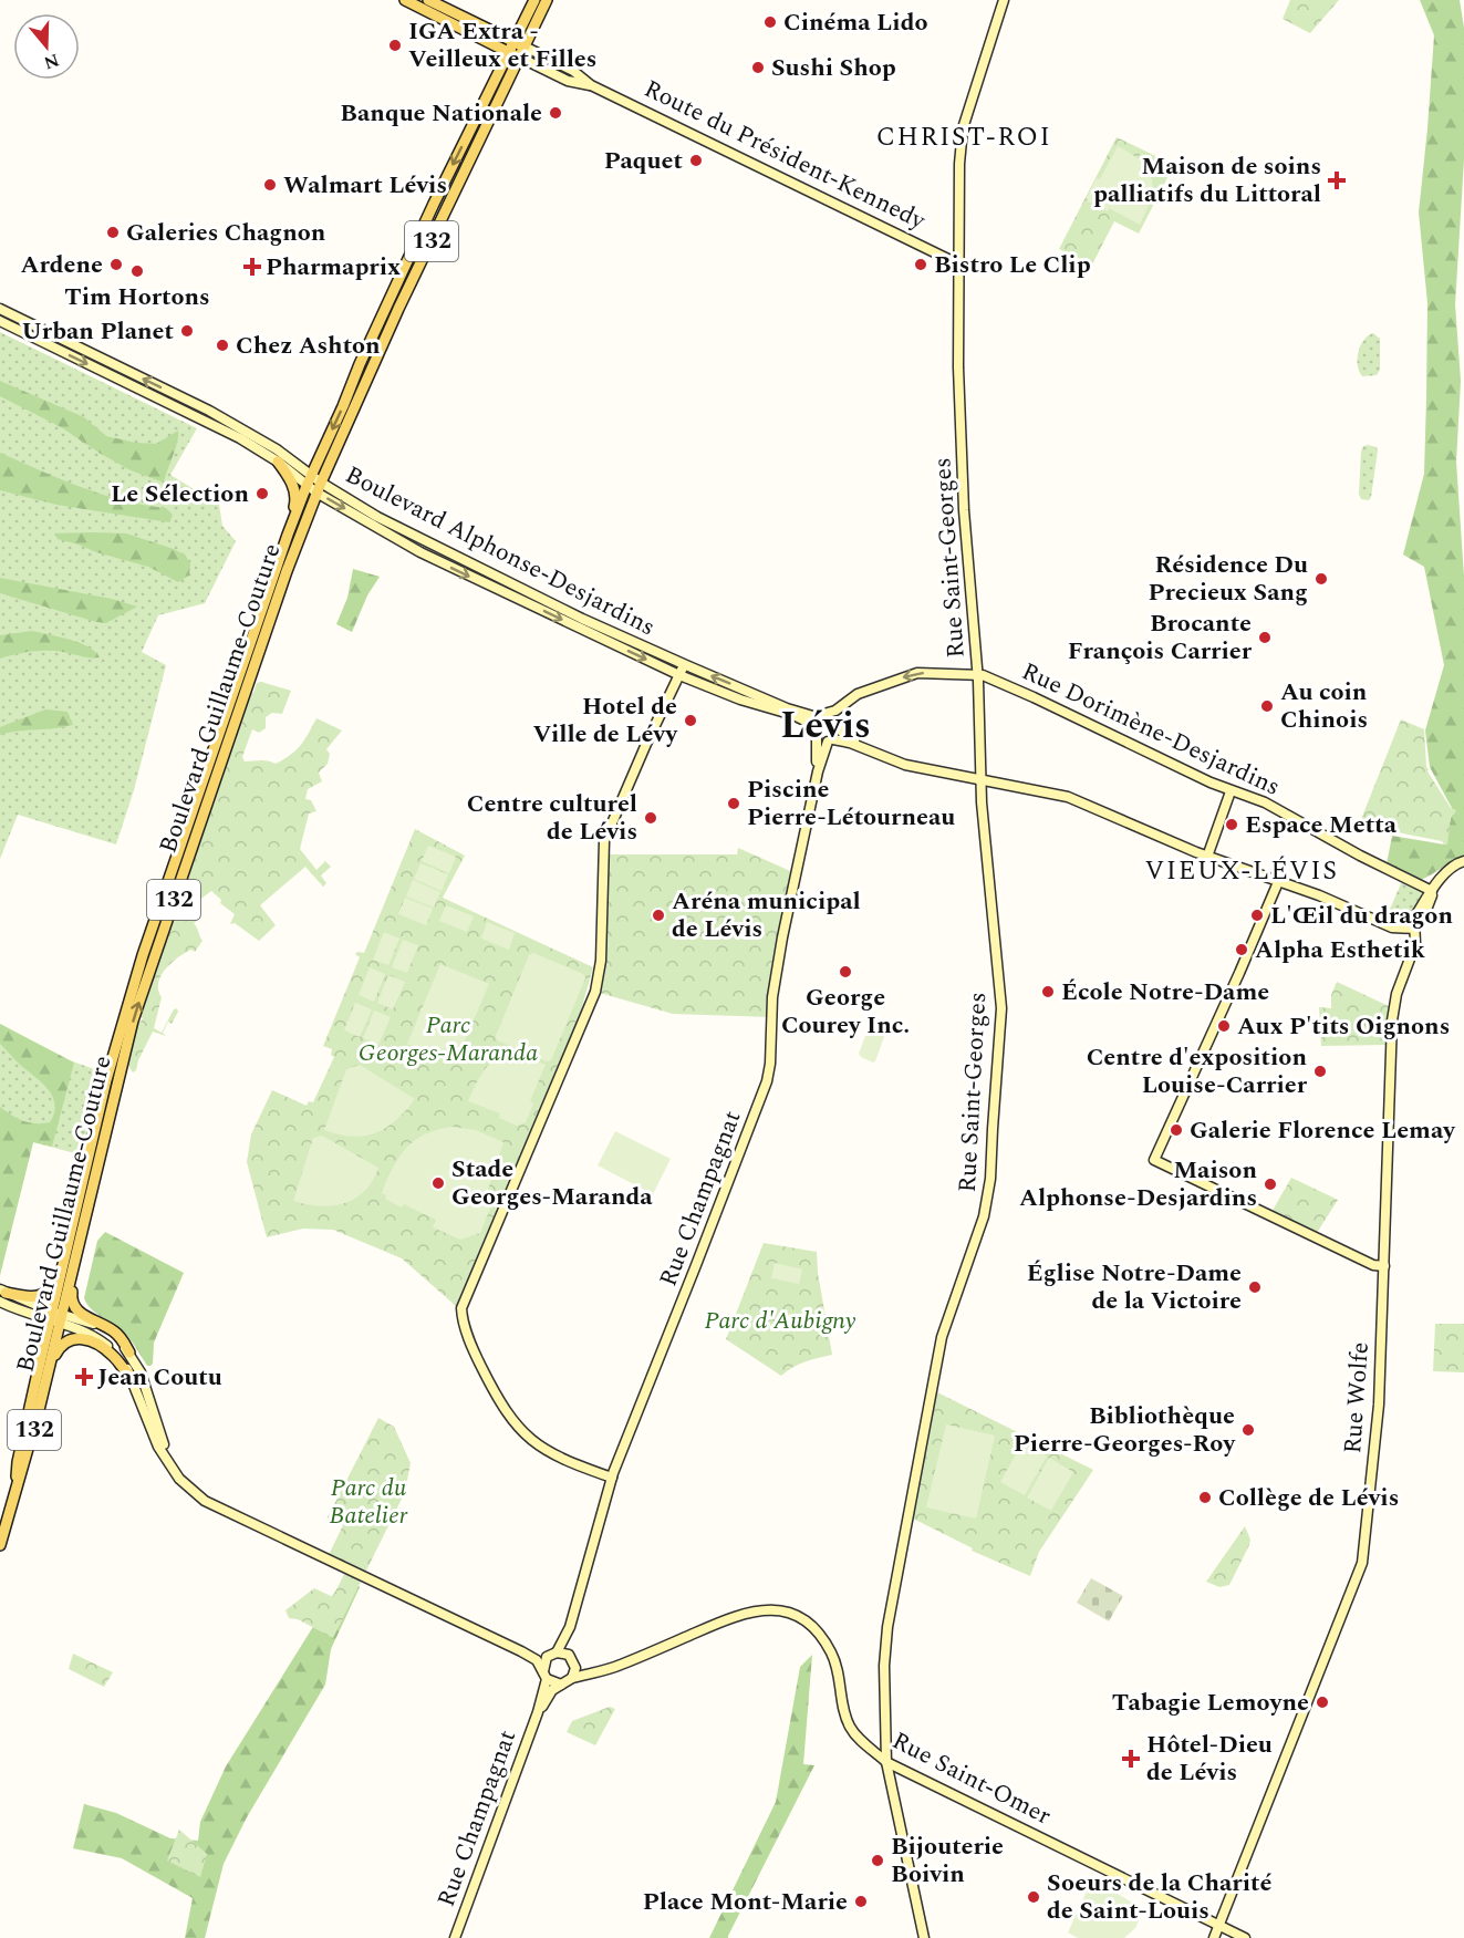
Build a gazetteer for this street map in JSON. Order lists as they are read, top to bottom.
{
  "streets": {
    "main road": ["Route du Président-Kennedy", "132", "Boulevard Guillaume-Couture"],
    "street": [
      "Boulevard Alphonse-Desjardins",
      "Rue Saint-Georges",
      "Rue Dorimène-Desjardins",
      "Rue Champagnat",
      "Rue Wolfe",
      "Rue Saint-Omer"
    ]
  },
  "crossings": [
    ["Route du Président-Kennedy", "Rue Saint-Georges"],
    ["Route du Président-Kennedy", "Boulevard Guillaume-Couture"],
    ["Boulevard Alphonse-Desjardins", "Boulevard Guillaume-Couture"],
    ["Boulevard Alphonse-Desjardins", "Rue Dorimène-Desjardins"],
    ["Boulevard Alphonse-Desjardins", "Rue Champagnat"],
    ["Rue Saint-Georges", "Rue Dorimène-Desjardins"],
    ["Rue Saint-Georges", "Rue Saint-Omer"],
    ["Rue Dorimène-Desjardins", "Rue Wolfe"],
    ["Rue Champagnat", "Rue Saint-Omer"],
    ["Rue Wolfe", "Rue Saint-Omer"]
  ],
  "districts": ["CHRIST-ROI", "Lévis", "VIEUX-LÉVIS"],
  "parks": ["Parc Georges-Maranda", "Parc d'Aubigny", "Parc du Batelier"],
  "places": {
    "other": [
      "Cinéma Lido",
      "IGA Extra - Veilleux et Filles",
      "Sushi Shop",
      "Banque Nationale",
      "Paquet",
      "Walmart Lévis",
      "Galeries Chagnon",
      "Ardene",
      "Bistro Le Clip",
      "Tim Hortons",
      "Urban Planet",
      "Chez Ashton",
      "Le Sélection",
      "Résidence Du Precieux Sang",
      "Brocante François Carrier",
      "Au coin Chinois",
      "Hotel de Ville de Lévy",
      "Piscine Pierre-Létourneau",
      "Centre culturel de Lévis",
      "Espace Metta",
      "Aréna municipal de Lévis",
      "L'Œil du dragon",
      "Alpha Esthetik",
      "George Courey Inc.",
      "École Notre-Dame",
      "Aux P'tits Oignons",
      "Centre d'exposition Louise-Carrier",
      "Galerie Florence Lemay",
      "Stade Georges-Maranda",
      "Maison Alphonse-Desjardins",
      "Église Notre-Dame de la Victoire",
      "Bibliothèque Pierre-Georges-Roy",
      "Collège de Lévis",
      "Tabagie Lemoyne",
      "Bijouterie Boivin",
      "Soeurs de la Charité de Saint-Louis",
      "Place Mont-Marie"
    ],
    "health": [
      "Maison de soins palliatifs du Littoral",
      "Pharmaprix",
      "Jean Coutu",
      "Hôtel-Dieu de Lévis"
    ]
  },
  "north": "bottom"
}
